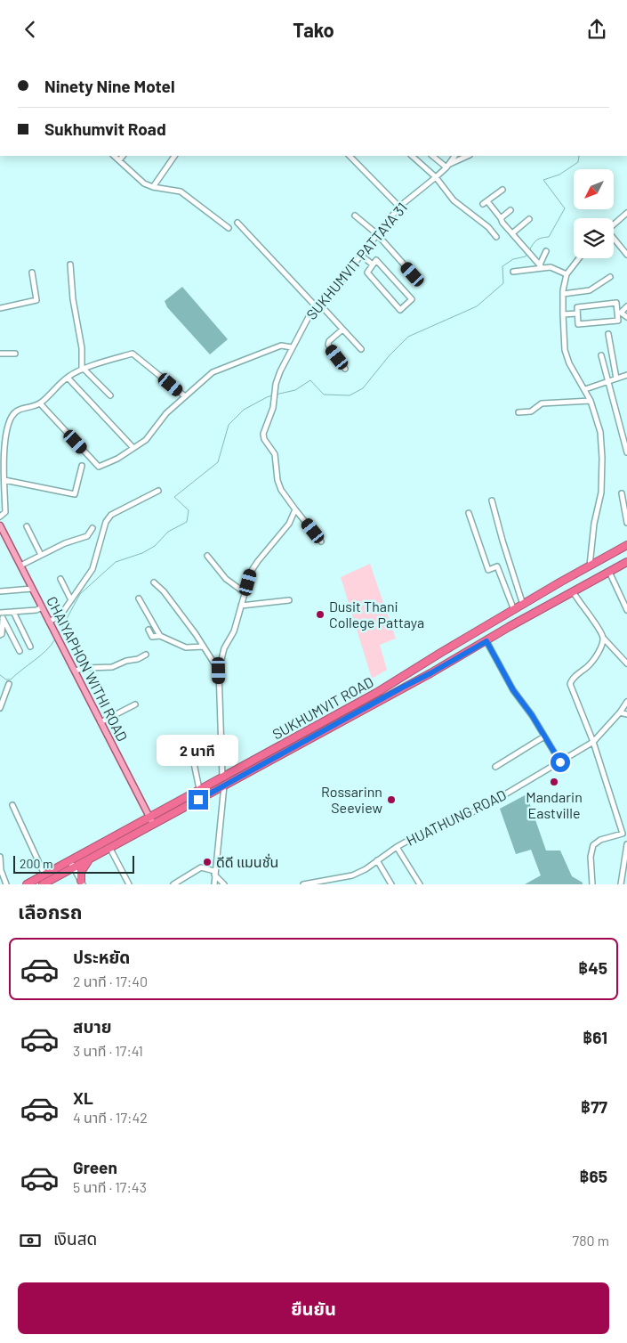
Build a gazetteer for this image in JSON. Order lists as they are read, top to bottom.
{
  "streets": {
    "highway": ["SUKHUMVIT ROAD"],
    "main road": ["CHAIYAPHON WITHI ROAD"],
    "street": ["SUKHUMVIT PATTAYA 31", "HUATHUNG ROAD"]
  },
  "crossings": [
    ["CHAIYAPHON WITHI ROAD", "SUKHUMVIT ROAD"]
  ],
  "places": [
    "Dusit Thani College Pattaya",
    "Mandarin Eastville",
    "Rossarinn Seeview",
    "ดีดี แมนชั่น"
  ],
  "scale_bar": "200 m",
  "north": "bottom left",
  "page": {
    "header": "Tako",
    "banner": ["Ninety Nine Motel", "Sukhumvit Road"],
    "bubble": "2 นาที",
    "scale": "200 m",
    "heading": "เลือกรถ",
    "list": [
      {
        "name": "ประหยัด",
        "note": "2 นาที · 17:40",
        "value": "฿45"
      },
      {
        "name": "สบาย",
        "note": "3 นาที · 17:41",
        "value": "฿61"
      },
      {
        "name": "XL",
        "note": "4 นาที · 17:42",
        "value": "฿77"
      },
      {
        "name": "Green",
        "note": "5 นาที · 17:43",
        "value": "฿65"
      }
    ],
    "pay": ["เงินสด", "780 m"],
    "buttons": "ยืนยัน"
  }
}
